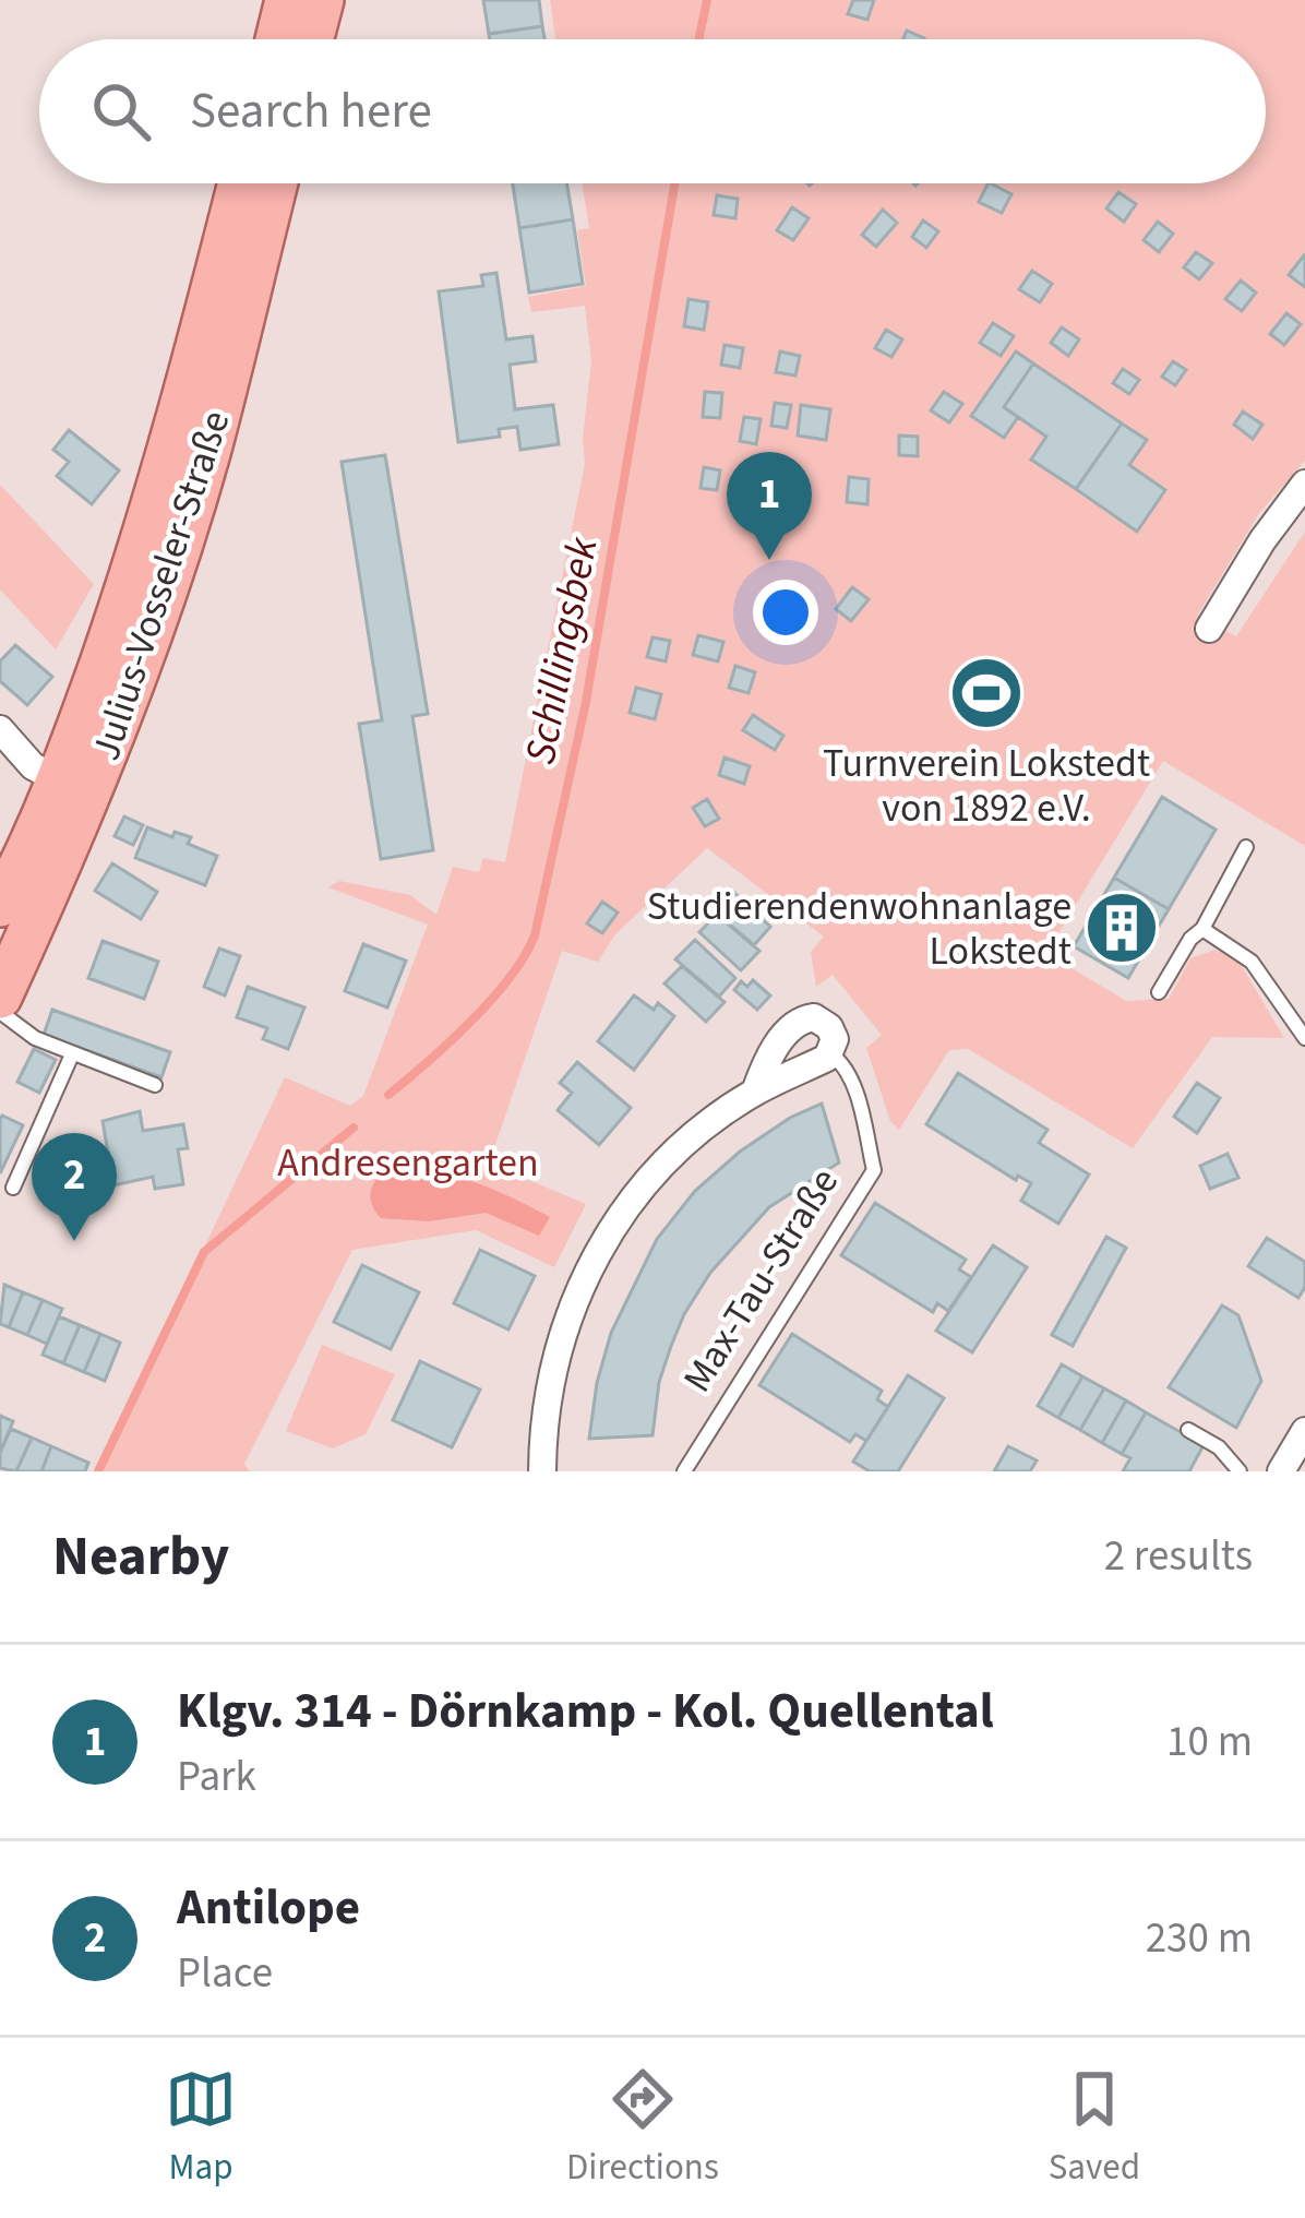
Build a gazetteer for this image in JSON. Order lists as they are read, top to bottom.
{
  "streets": {
    "main road": ["Julius-Vosseler-Straße"],
    "street": ["Max-Tau-Straße"]
  },
  "water": ["Schillingsbek"],
  "parks": ["Andresengarten"],
  "places": {
    "sports": ["Turnverein Lokstedt von 1892 e.V."],
    "building": ["Studierendenwohnanlage Lokstedt"]
  },
  "page": {
    "search": "Search here",
    "pins": ["1", "2"],
    "heading": ["Nearby", "2 results"],
    "list": [
      {
        "mark": "1",
        "name": "Klgv. 314 - Dörnkamp - Kol. Quellental",
        "note": "Park",
        "value": "10 m"
      },
      {
        "mark": "2",
        "name": "Antilope",
        "note": "Place",
        "value": "230 m"
      }
    ],
    "nav": ["Map", "Directions", "Saved"]
  }
}
